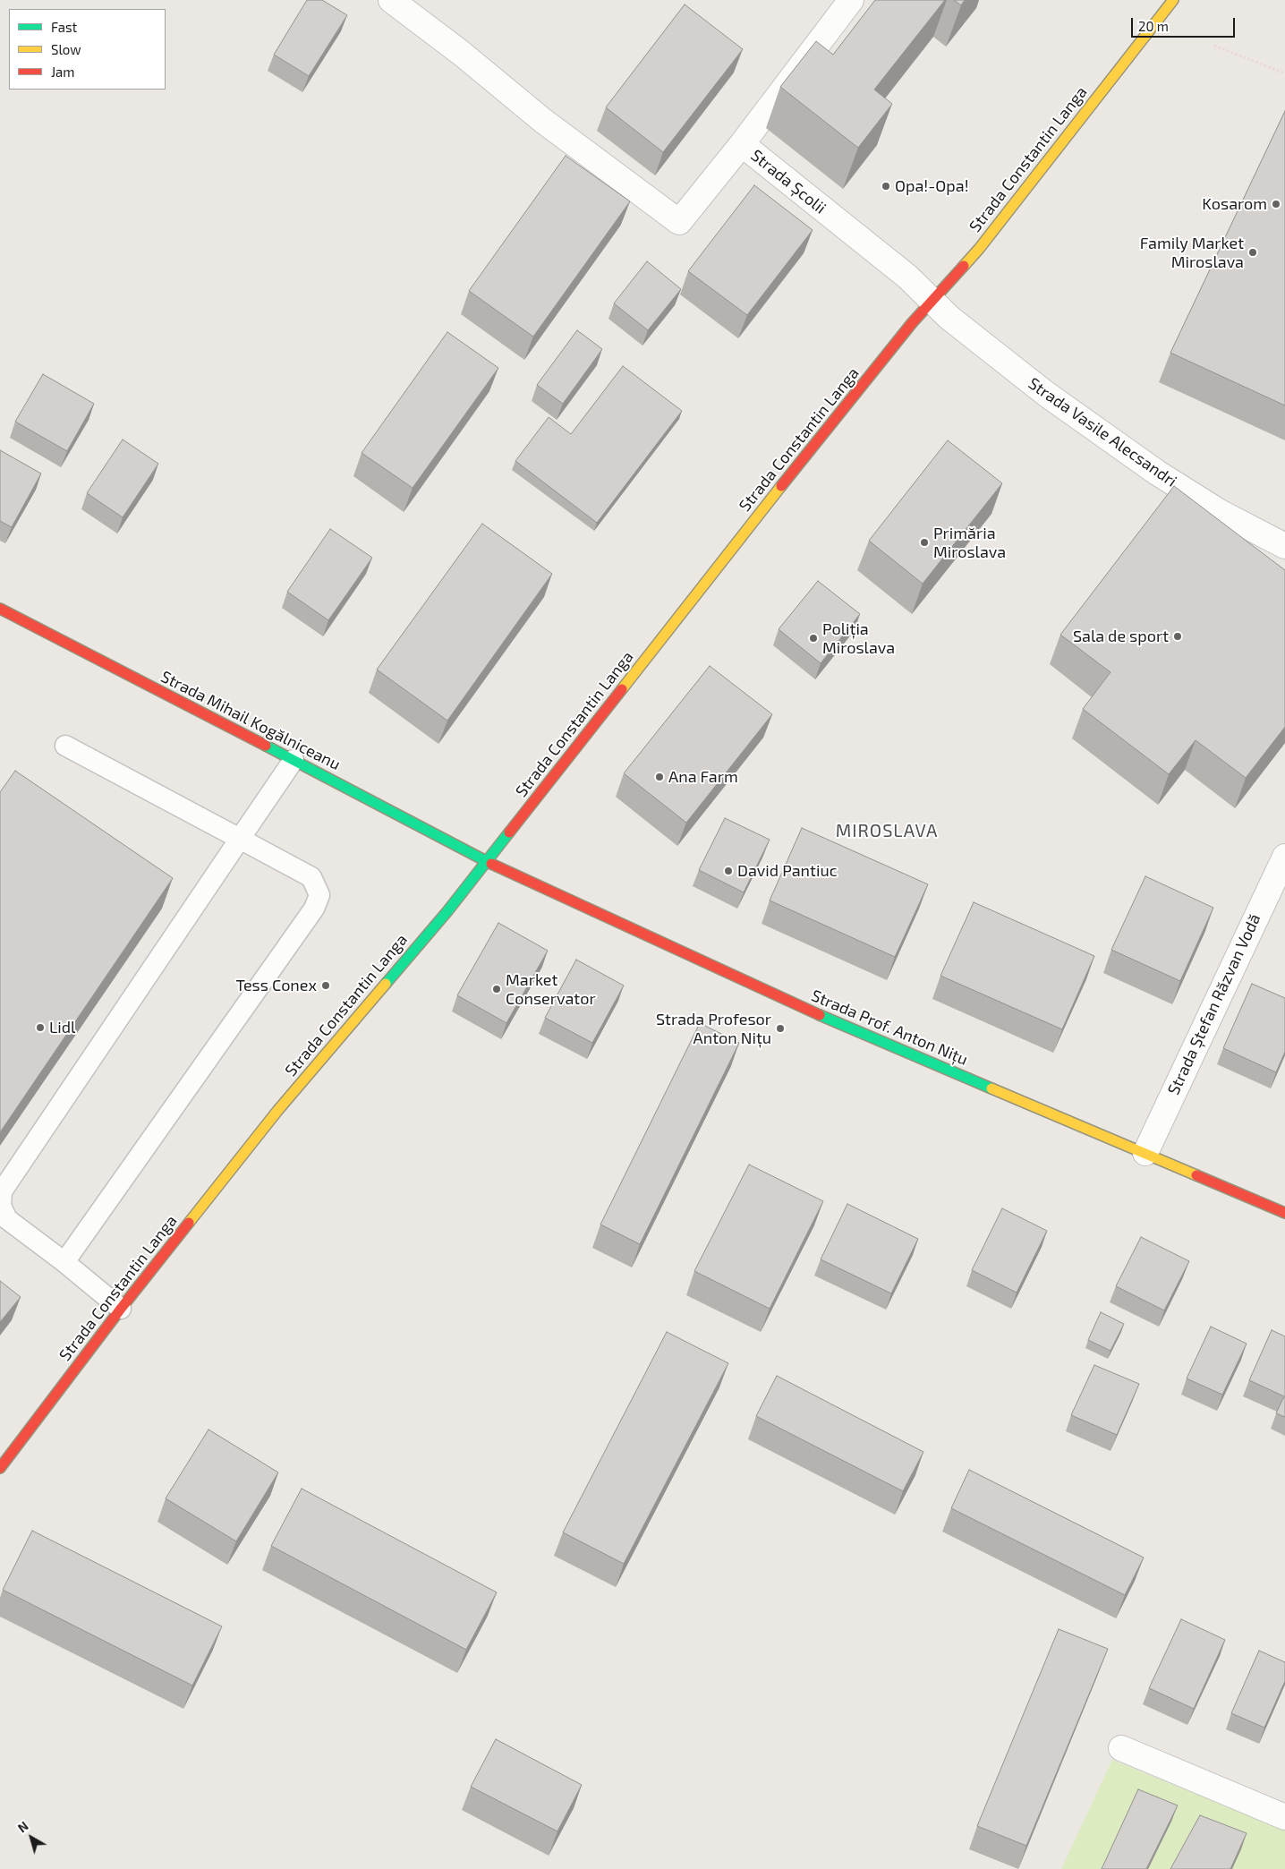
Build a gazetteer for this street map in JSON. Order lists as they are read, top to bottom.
{
  "streets": {
    "main road": ["Strada Constantin Langa", "Strada Mihail Kogălniceanu", "Strada Prof. Anton Nițu"],
    "street": ["Strada Școlii", "Strada Vasile Alecsandri", "Strada Ștefan Răzvan Vodă"]
  },
  "crossings": [
    ["Strada Constantin Langa", "Strada Școlii"],
    ["Strada Constantin Langa", "Strada Vasile Alecsandri"],
    ["Strada Constantin Langa", "Strada Mihail Kogălniceanu"],
    ["Strada Constantin Langa", "Strada Prof. Anton Nițu"],
    ["Strada Școlii", "Strada Vasile Alecsandri"],
    ["Strada Mihail Kogălniceanu", "Strada Prof. Anton Nițu"],
    ["Strada Ștefan Răzvan Vodă", "Strada Prof. Anton Nițu"]
  ],
  "districts": ["MIROSLAVA"],
  "places": [
    "Opa!-Opa!",
    "Kosarom",
    "Family Market Miroslava",
    "Primăria Miroslava",
    "Sala de sport",
    "Poliția Miroslava",
    "Ana Farm",
    "David Pantiuc",
    "Tess Conex",
    "Market Conservator",
    "Lidl",
    "Strada Profesor Anton Nițu"
  ],
  "legend": ["Fast", "Slow", "Jam"],
  "scale_bar": "20 m",
  "north": "top left"
}
